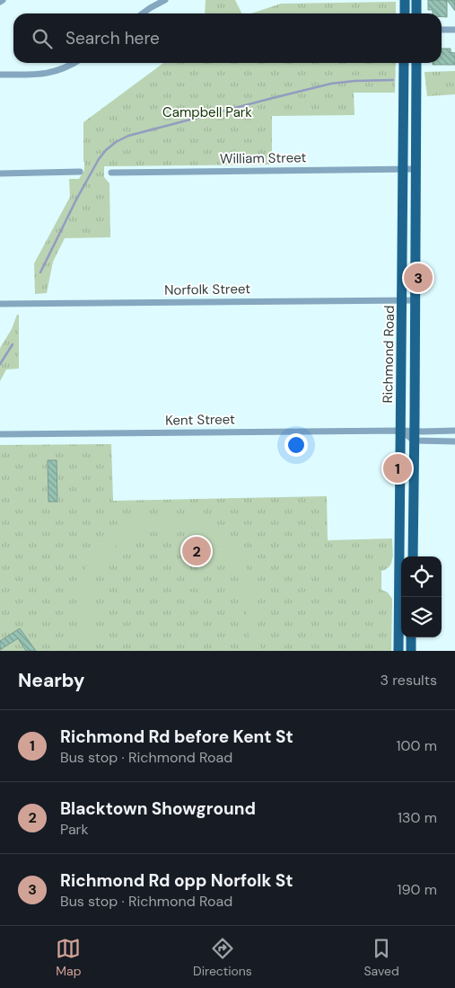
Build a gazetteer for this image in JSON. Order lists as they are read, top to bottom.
{
  "streets": {
    "main road": ["Richmond Road"],
    "street": ["William Street", "Norfolk Street", "Kent Street"]
  },
  "crossings": [
    ["William Street", "Richmond Road"],
    ["Norfolk Street", "Richmond Road"],
    ["Richmond Road", "Kent Street"]
  ],
  "parks": ["Campbell Park"],
  "page": {
    "search": "Search here",
    "pins": ["3", "1", "2"],
    "heading": ["Nearby", "3 results"],
    "list": [
      {
        "mark": "1",
        "name": "Richmond Rd before Kent St",
        "note": "Bus stop · Richmond Road",
        "value": "100 m"
      },
      {
        "mark": "2",
        "name": "Blacktown Showground",
        "note": "Park",
        "value": "130 m"
      },
      {
        "mark": "3",
        "name": "Richmond Rd opp Norfolk St",
        "note": "Bus stop · Richmond Road",
        "value": "190 m"
      }
    ],
    "nav": ["Map", "Directions", "Saved"]
  }
}
